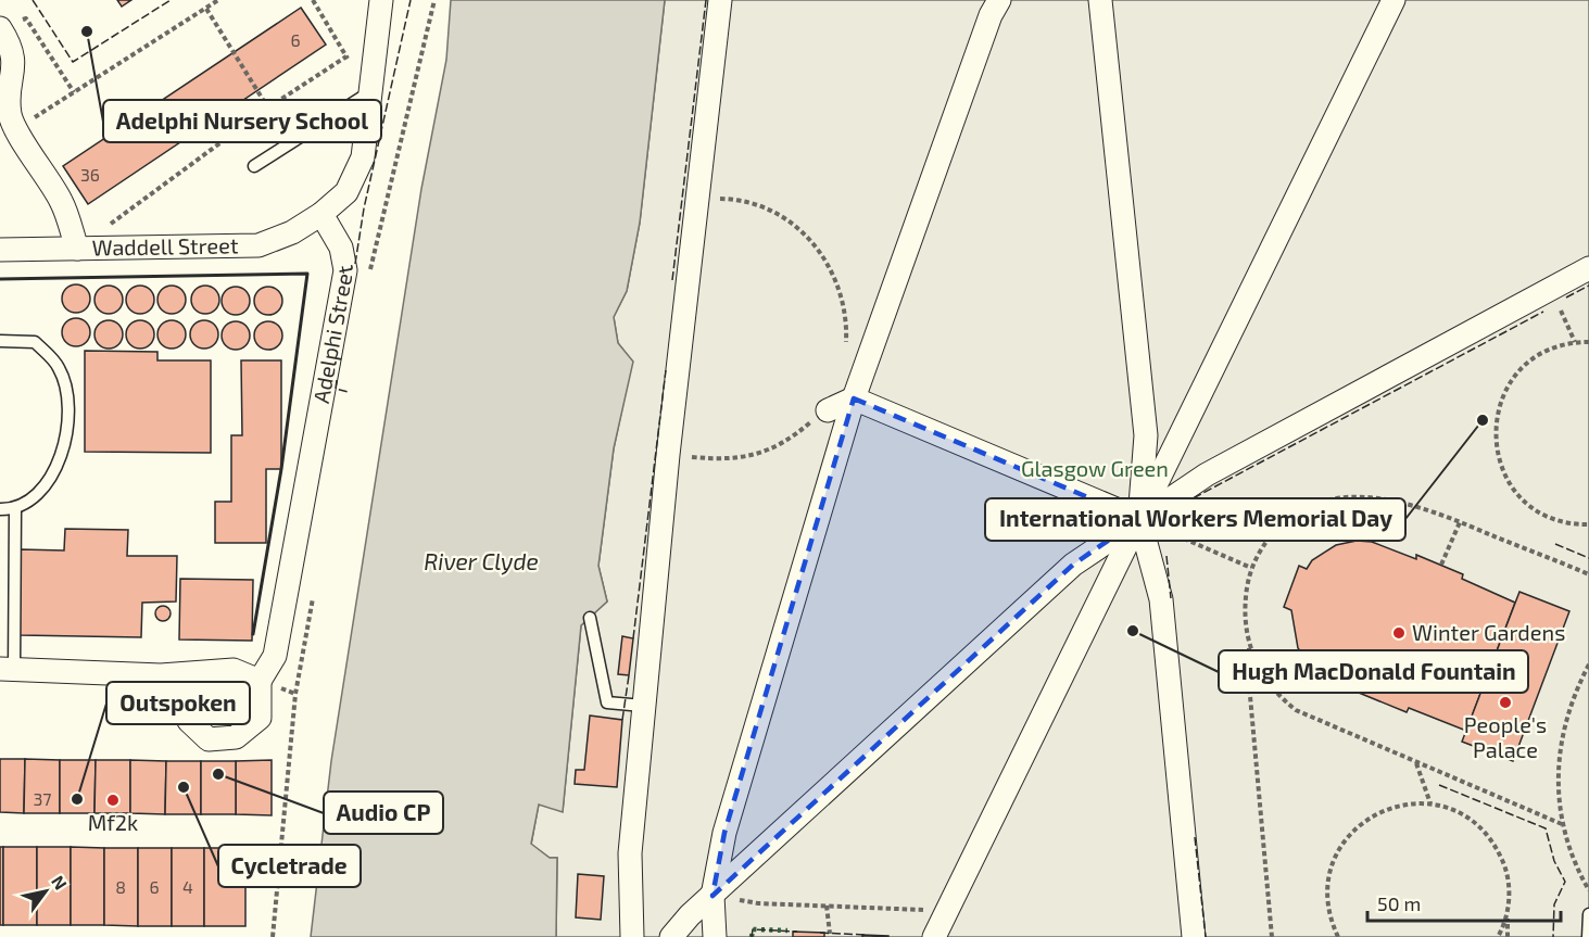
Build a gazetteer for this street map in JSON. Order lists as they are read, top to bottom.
{
  "streets": {
    "street": ["Waddell Street", "Adelphi Street"]
  },
  "crossings": [
    ["Waddell Street", "Adelphi Street"]
  ],
  "water": ["River Clyde"],
  "parks": ["Glasgow Green"],
  "places": [
    "Adelphi Nursery School",
    "International Workers Memorial Day",
    "Hugh MacDonald Fountain",
    "Winter Gardens",
    "People's Palace",
    "Audio CP",
    "Cycletrade",
    "Outspoken",
    "Mf2k"
  ],
  "house_numbers": [
    "6",
    "36",
    "37",
    "8",
    "6",
    "4"
  ],
  "scale_bar": "50 m",
  "north": "top right"
}
